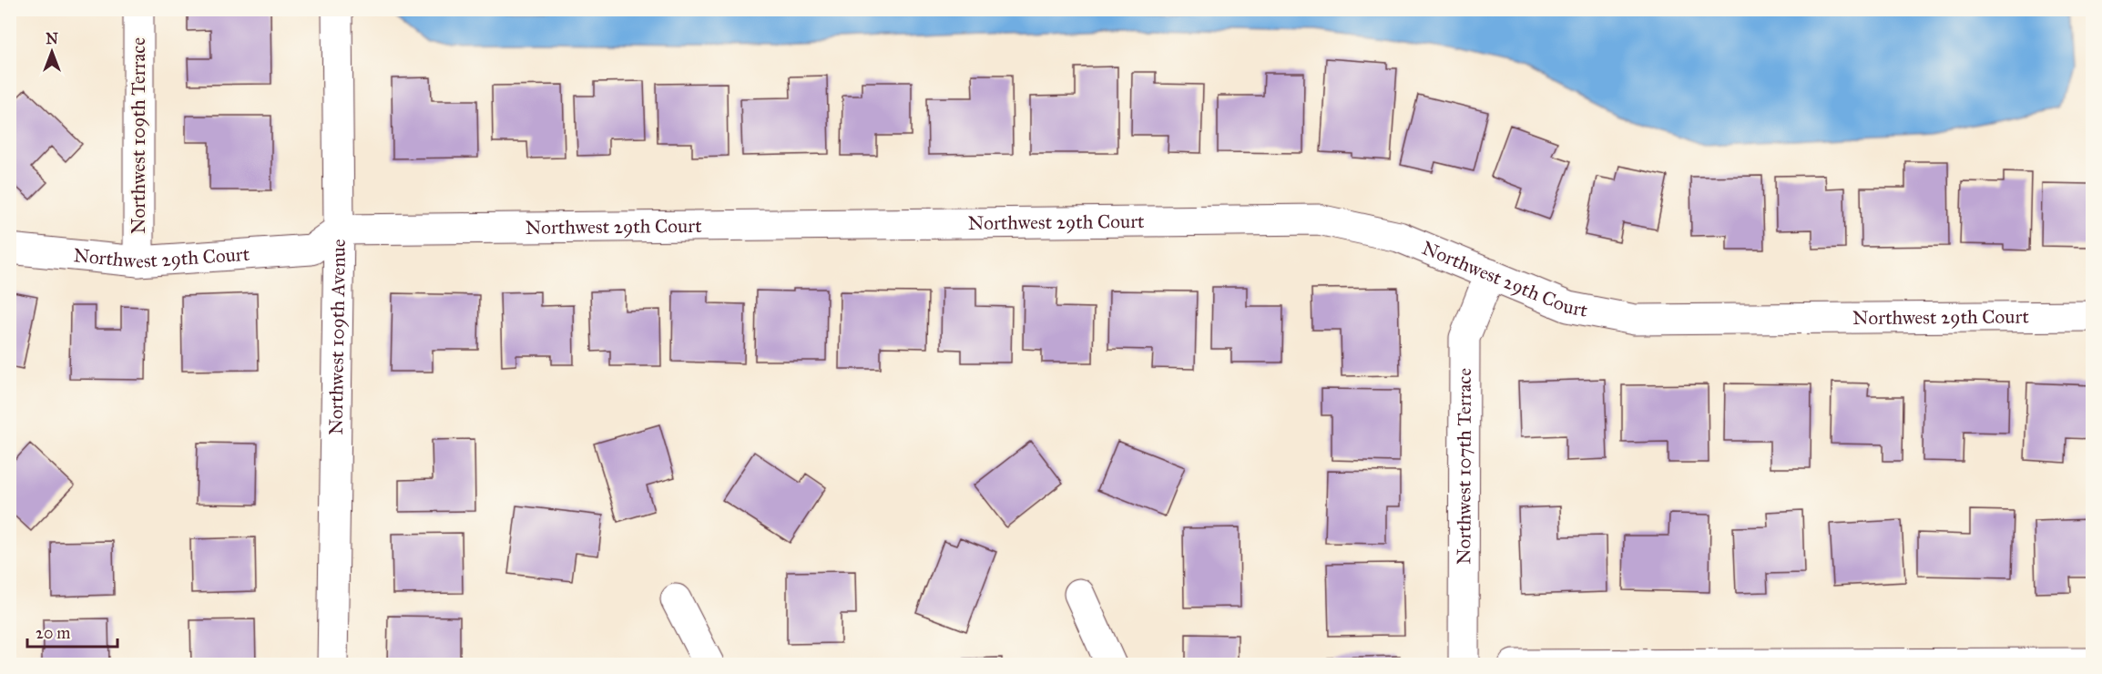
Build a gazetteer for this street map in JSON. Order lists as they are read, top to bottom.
{
  "streets": {
    "street": [
      "Northwest 109th Terrace",
      "Northwest 29th Court",
      "Northwest 109th Avenue",
      "Northwest 107th Terrace"
    ]
  },
  "crossings": [
    ["Northwest 109th Terrace", "Northwest 29th Court"],
    ["Northwest 29th Court", "Northwest 109th Avenue"],
    ["Northwest 29th Court", "Northwest 107th Terrace"]
  ],
  "scale_bar": "20 m",
  "north": "top"
}
